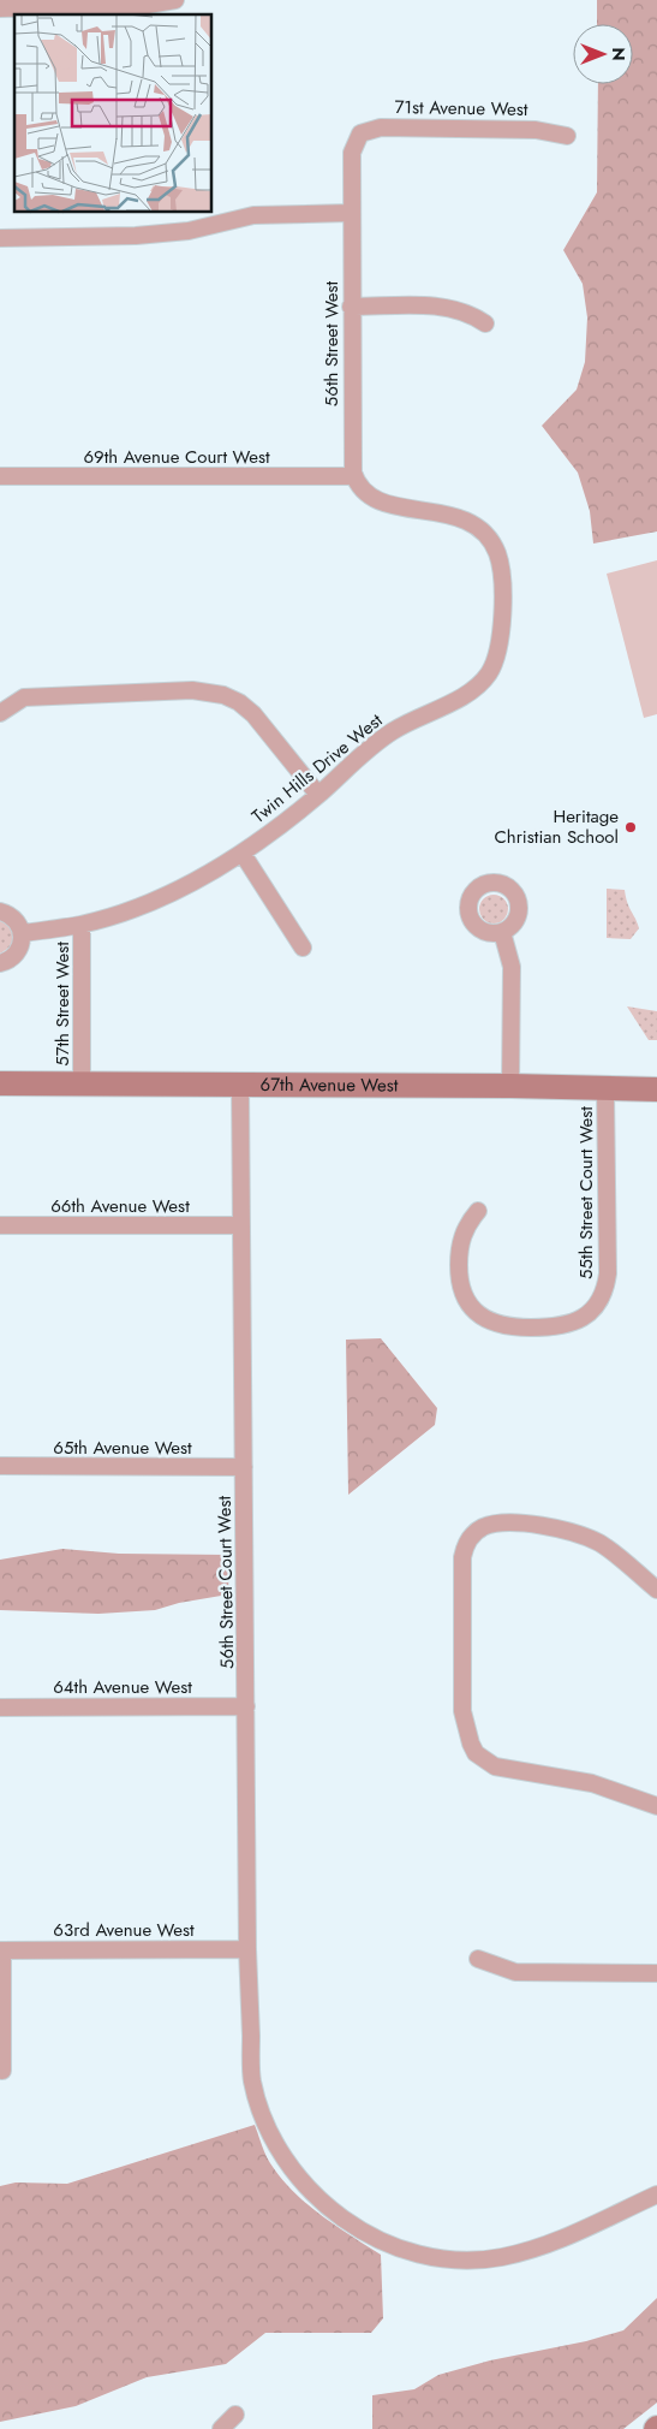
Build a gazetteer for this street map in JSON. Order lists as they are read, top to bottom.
{
  "streets": {
    "street": [
      "71st Avenue West",
      "56th Street West",
      "69th Avenue Court West",
      "Twin Hills Drive West",
      "57th Street West",
      "67th Avenue West",
      "55th Street Court West",
      "66th Avenue West",
      "65th Avenue West",
      "56th Street Court West",
      "64th Avenue West",
      "63rd Avenue West"
    ]
  },
  "crossings": [
    ["71st Avenue West", "56th Street West"],
    ["56th Street West", "69th Avenue Court West"],
    ["56th Street West", "Twin Hills Drive West"],
    ["69th Avenue Court West", "Twin Hills Drive West"],
    ["Twin Hills Drive West", "57th Street West"],
    ["57th Street West", "67th Avenue West"],
    ["67th Avenue West", "55th Street Court West"],
    ["67th Avenue West", "56th Street Court West"],
    ["66th Avenue West", "56th Street Court West"],
    ["65th Avenue West", "56th Street Court West"],
    ["56th Street Court West", "64th Avenue West"],
    ["56th Street Court West", "63rd Avenue West"]
  ],
  "places": ["Heritage Christian School"],
  "north": "right"
}
